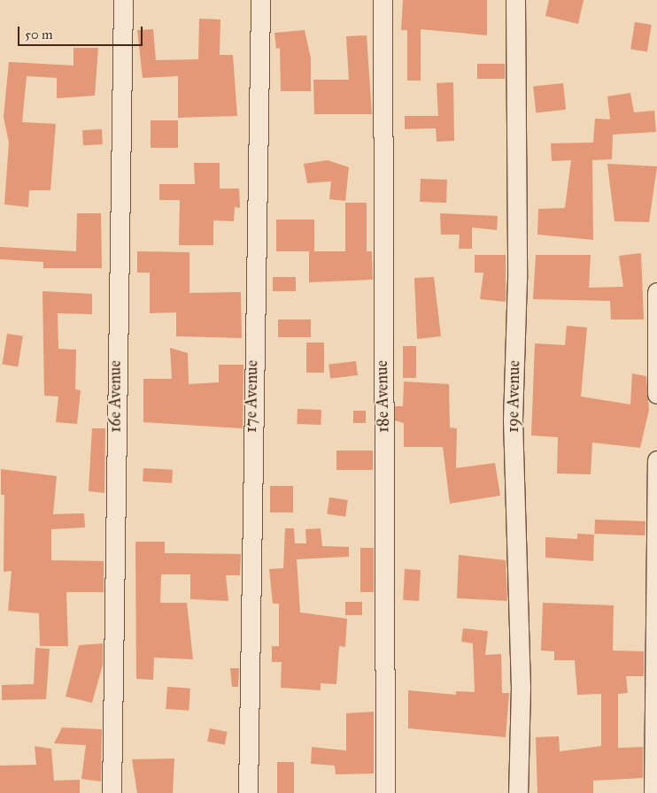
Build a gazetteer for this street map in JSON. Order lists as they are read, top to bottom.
{
  "streets": {
    "street": [
      "16e Avenue",
      "17e Avenue",
      "18e Avenue",
      "19e Avenue"
    ]
  },
  "scale_bar": "50 m"
}
